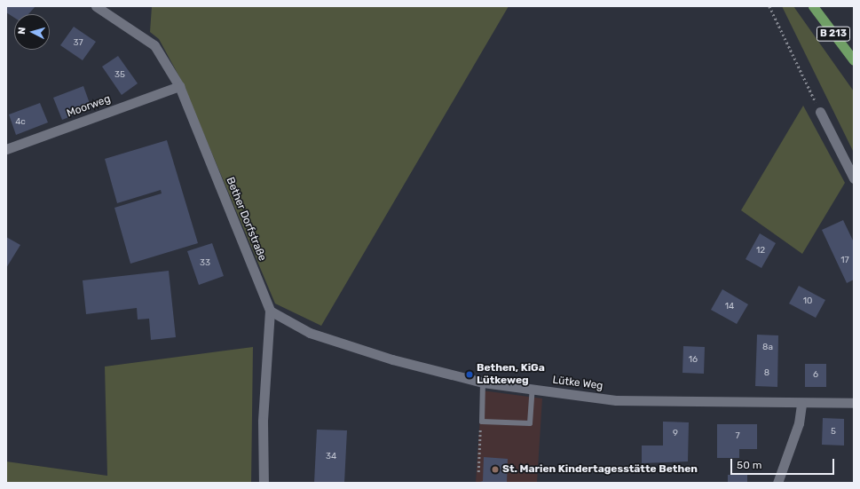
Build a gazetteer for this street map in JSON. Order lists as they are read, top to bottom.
{
  "streets": {
    "main road": ["B 213"],
    "street": ["Moorweg", "Bether Dorfstraße", "Lütke Weg"]
  },
  "crossings": [
    ["Moorweg", "Bether Dorfstraße"],
    ["Bether Dorfstraße", "Lütke Weg"]
  ],
  "places": ["Bethen, KiGa Lütkeweg", "St. Marien Kindertagesstätte Bethen"],
  "house_numbers": [
    "37",
    "35",
    "4c",
    "12",
    "17",
    "33",
    "10",
    "14",
    "8a",
    "16",
    "8",
    "6",
    "5",
    "9",
    "7",
    "34"
  ],
  "scale_bar": "50 m",
  "north": "left"
}
